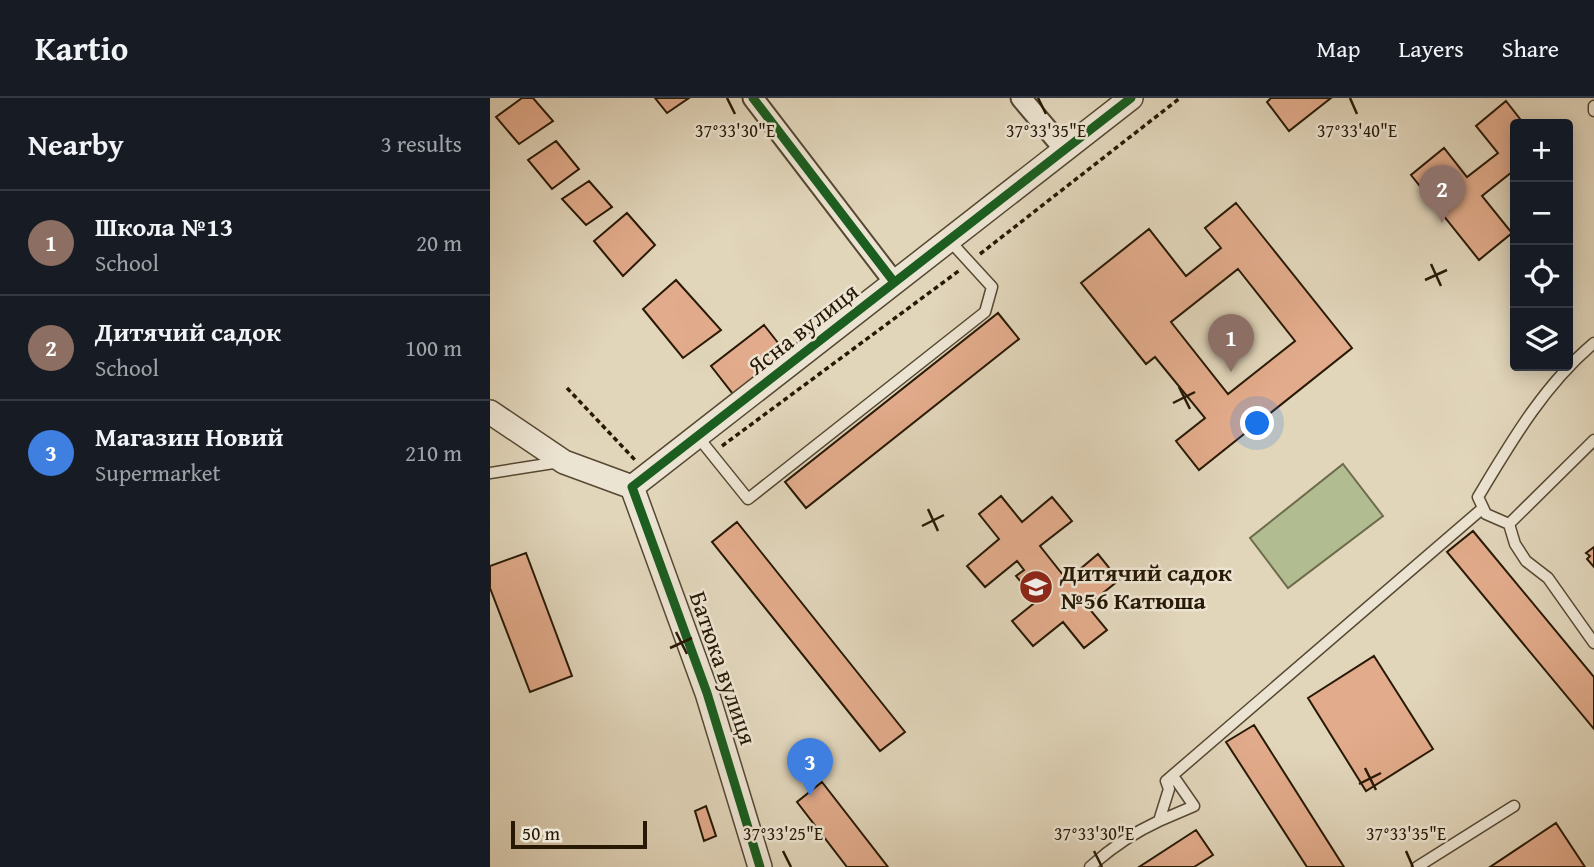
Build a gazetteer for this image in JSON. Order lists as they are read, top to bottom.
{
  "streets": {
    "street": ["Ясна вулиця", "Батюка вулиця"]
  },
  "crossings": [
    ["Ясна вулиця", "Батюка вулиця"]
  ],
  "places": {
    "school or university": ["Дитячий садок №56 Катюша"]
  },
  "scale_bar": "50 m",
  "page": {
    "header": "Kartio",
    "nav": ["Map", "Layers", "Share"],
    "heading": ["Nearby", "3 results"],
    "map_buttons": ["+", "−"],
    "pins": ["2", "1", "3"],
    "list": [
      {
        "mark": "1",
        "name": "Школа №13",
        "note": "School",
        "value": "20 m"
      },
      {
        "mark": "2",
        "name": "Дитячий садок",
        "note": "School",
        "value": "100 m"
      },
      {
        "mark": "3",
        "name": "Магазин Новий",
        "note": "Supermarket",
        "value": "210 m"
      }
    ],
    "scale": "50 m"
  },
  "coordinates": [
    "37°33'30\"E",
    "37°33'35\"E",
    "37°33'40\"E",
    "37°33'25\"E"
  ]
}
